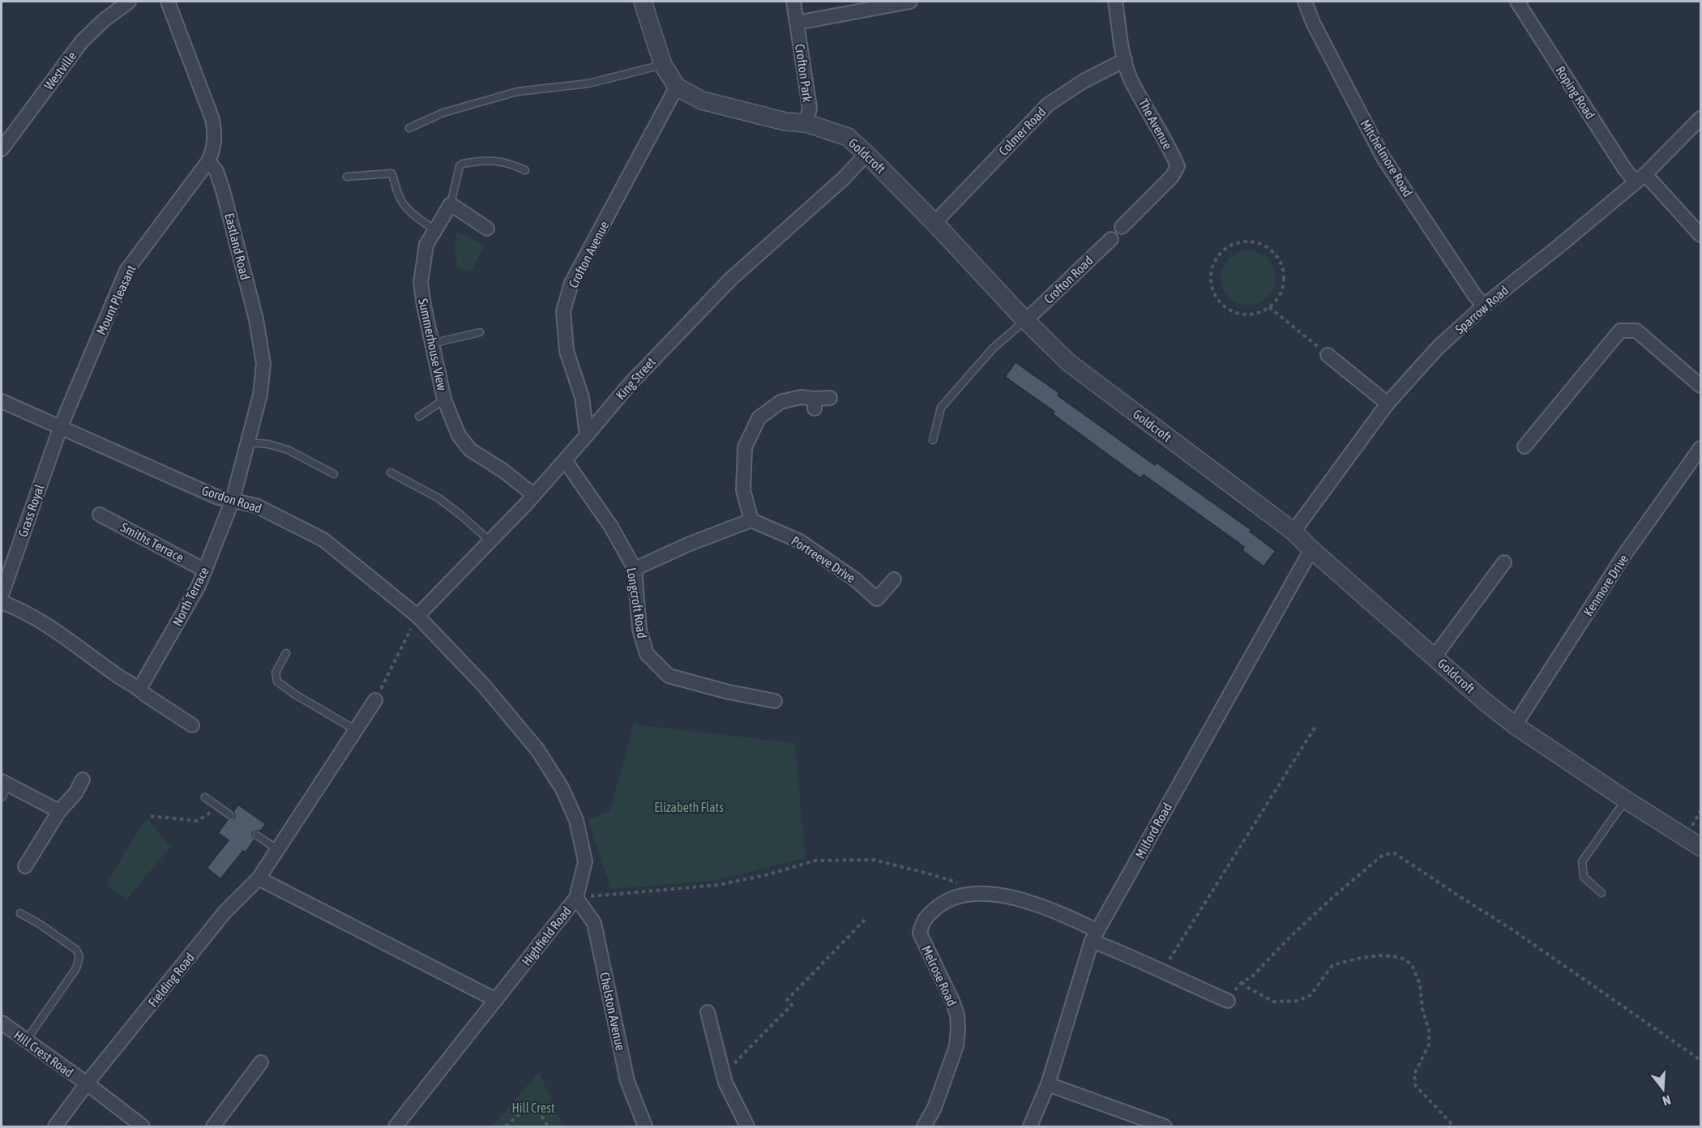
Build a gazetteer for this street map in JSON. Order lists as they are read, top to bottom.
{
  "streets": {
    "street": [
      "Westville",
      "Crofton Park",
      "Roping Road",
      "The Avenue",
      "Colmer Road",
      "Goldcroft",
      "Mitchelmore Road",
      "Eastland Road",
      "Crofton Avenue",
      "Crofton Road",
      "Mount Pleasant",
      "Sparrow Road",
      "Summerhouse View",
      "King Street",
      "Gordon Road",
      "Grass Royal",
      "Smiths Terrace",
      "Portreeve Drive",
      "Kenmore Drive",
      "North Terrace",
      "Longcroft Road",
      "Milford Road",
      "Highfield Road",
      "Melrose Road",
      "Fielding Road",
      "Chelston Avenue",
      "Hill Crest Road"
    ]
  },
  "crossings": [
    ["Crofton Park", "Goldcroft"],
    ["Roping Road", "Sparrow Road"],
    ["The Avenue", "Colmer Road"],
    ["Colmer Road", "Goldcroft"],
    ["Goldcroft", "Crofton Avenue"],
    ["Goldcroft", "Crofton Road"],
    ["Goldcroft", "Sparrow Road"],
    ["Goldcroft", "King Street"],
    ["Goldcroft", "Kenmore Drive"],
    ["Goldcroft", "Milford Road"],
    ["Mitchelmore Road", "Sparrow Road"],
    ["Eastland Road", "Mount Pleasant"],
    ["Eastland Road", "Gordon Road"],
    ["Eastland Road", "North Terrace"],
    ["Crofton Avenue", "King Street"],
    ["Mount Pleasant", "Gordon Road"],
    ["Mount Pleasant", "Grass Royal"],
    ["Summerhouse View", "King Street"],
    ["King Street", "Gordon Road"],
    ["King Street", "Longcroft Road"],
    ["King Street", "Highfield Road"],
    ["Gordon Road", "Grass Royal"],
    ["Gordon Road", "North Terrace"],
    ["Gordon Road", "Highfield Road"],
    ["Smiths Terrace", "North Terrace"],
    ["Milford Road", "Melrose Road"],
    ["Highfield Road", "Chelston Avenue"],
    ["Fielding Road", "Hill Crest Road"]
  ],
  "parks": ["Elizabeth Flats", "Hill Crest"],
  "north": "bottom"
}
